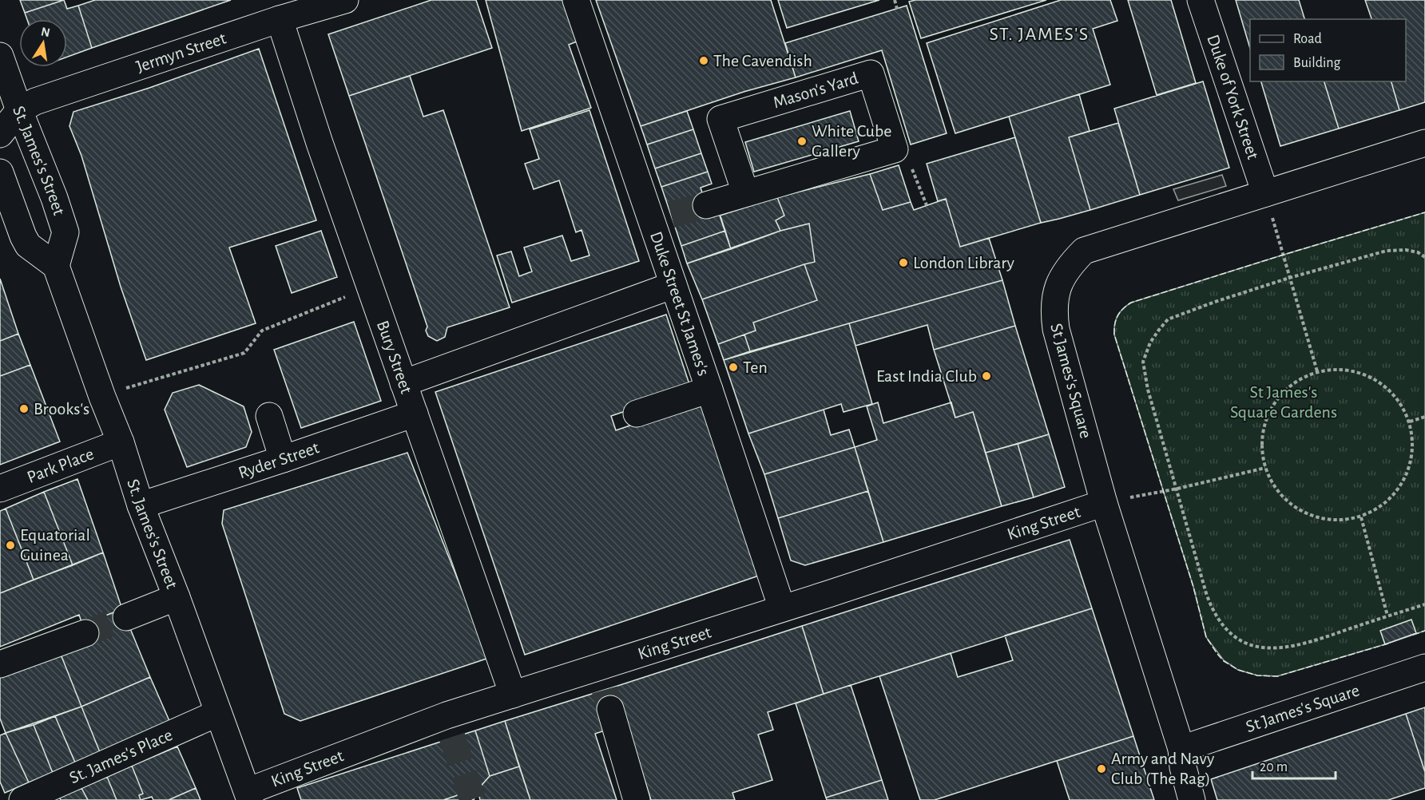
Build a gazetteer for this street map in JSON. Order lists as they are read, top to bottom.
{
  "streets": {
    "street": [
      "Jermyn Street",
      "Mason's Yard",
      "Duke of York Street",
      "St. James's Street",
      "Duke Street St James's",
      "Bury Street",
      "St James's Square",
      "Ryder Street",
      "Park Place",
      "King Street",
      "St. James's Place"
    ]
  },
  "crossings": [
    ["Jermyn Street", "St. James's Street"],
    ["Jermyn Street", "Bury Street"],
    ["Duke of York Street", "St James's Square"],
    ["St. James's Street", "Ryder Street"],
    ["St. James's Street", "Park Place"],
    ["St. James's Street", "King Street"],
    ["St. James's Street", "St. James's Place"],
    ["Duke Street St James's", "King Street"],
    ["Bury Street", "Ryder Street"],
    ["Bury Street", "King Street"],
    ["St James's Square", "King Street"]
  ],
  "districts": ["ST. JAMES'S"],
  "parks": ["St James's Square Gardens"],
  "places": [
    "The Cavendish",
    "White Cube Gallery",
    "London Library",
    "Ten",
    "East India Club",
    "Brooks's",
    "Equatorial Guinea",
    "Army and Navy Club (The Rag)"
  ],
  "legend": ["Road", "Building"],
  "scale_bar": "20 m",
  "north": "top"
}
